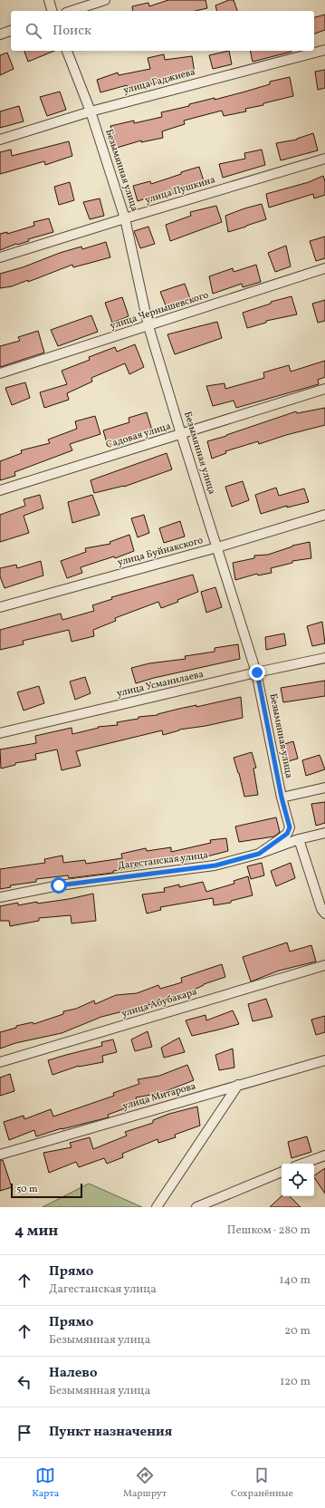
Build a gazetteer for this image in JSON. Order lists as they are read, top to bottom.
{
  "streets": {
    "street": [
      "улица Гаджиева",
      "Безымянная улица",
      "улица Пушкина",
      "улица Чернышевского",
      "Садовая улица",
      "улица Буйнакского",
      "улица Усманилаева",
      "Дагестанская улица",
      "улица Абубакара",
      "улица Митарова"
    ]
  },
  "crossings": [
    ["улица Гаджиева", "Безымянная улица"],
    ["Безымянная улица", "улица Пушкина"],
    ["Безымянная улица", "улица Чернышевского"],
    ["Безымянная улица", "Садовая улица"],
    ["Безымянная улица", "улица Буйнакского"],
    ["Безымянная улица", "улица Усманилаева"],
    ["Безымянная улица", "Дагестанская улица"]
  ],
  "scale_bar": "50 m",
  "page": {
    "search": "Поиск",
    "scale": "50 m",
    "heading": ["4 мин", "Пешком · 280 m"],
    "list": [
      ["Прямо", "Дагестанская улица", "140 m"],
      ["Прямо", "Безымянная улица", "20 m"],
      ["Налево", "Безымянная улица", "120 m"],
      "Пункт назначения"
    ],
    "nav": ["Карта", "Маршрут", "Сохранённые"]
  }
}
